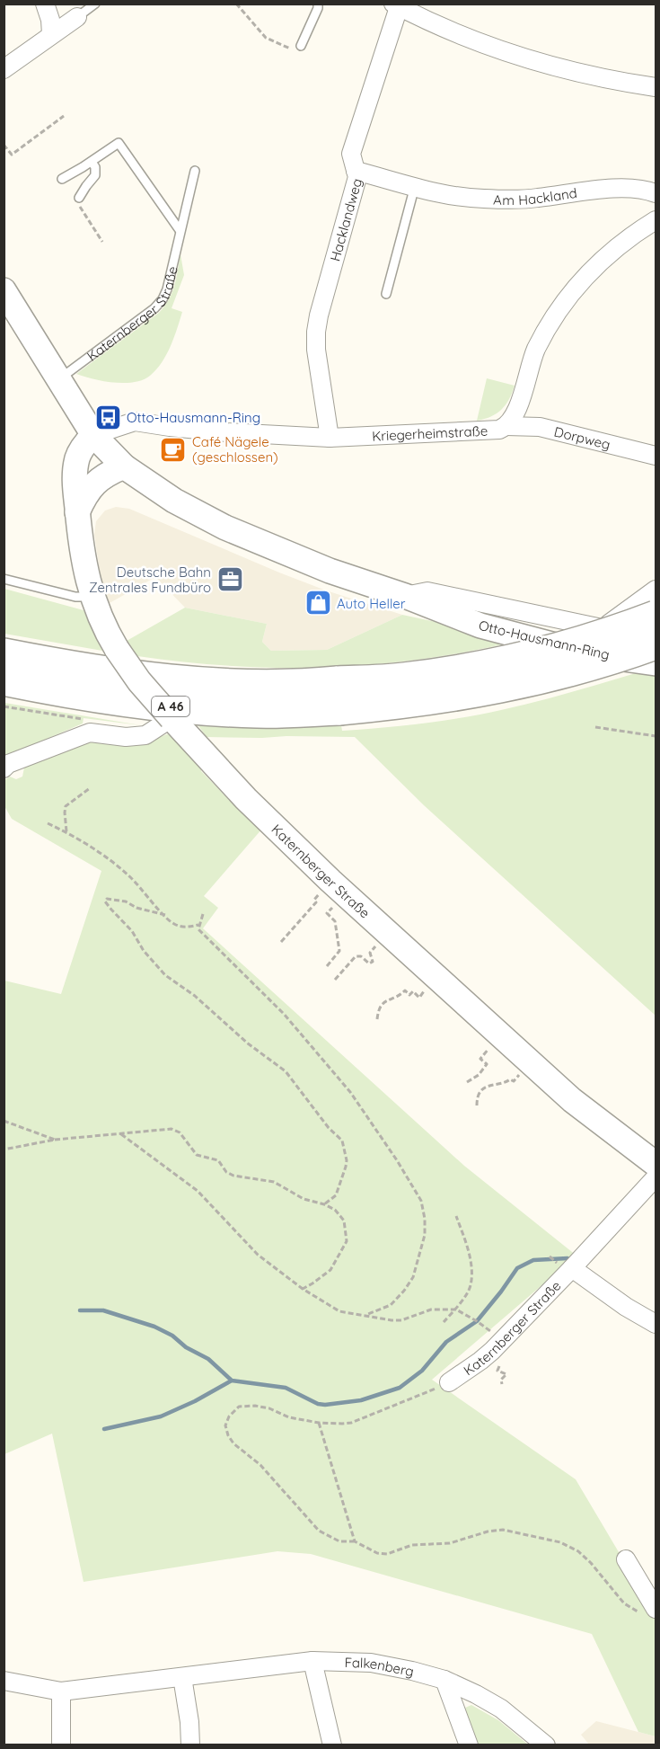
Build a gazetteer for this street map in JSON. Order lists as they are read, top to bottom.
{
  "streets": {
    "highway": ["A 46"],
    "street": [
      "Am Hackland",
      "Hacklandweg",
      "Katernberger Straße",
      "Kriegerheimstraße",
      "Dorpweg",
      "Otto-Hausmann-Ring",
      "Falkenberg"
    ]
  },
  "crossings": [
    ["Am Hackland", "Hacklandweg"],
    ["Hacklandweg", "Kriegerheimstraße"],
    ["Katernberger Straße", "Kriegerheimstraße"],
    ["Kriegerheimstraße", "Dorpweg"]
  ],
  "places": {
    "bus stop": ["Otto-Hausmann-Ring"],
    "cafe": ["Café Nägele (geschlossen)"],
    "office": ["Deutsche Bahn Zentrales Fundbüro"],
    "shop": ["Auto Heller"]
  }
}
